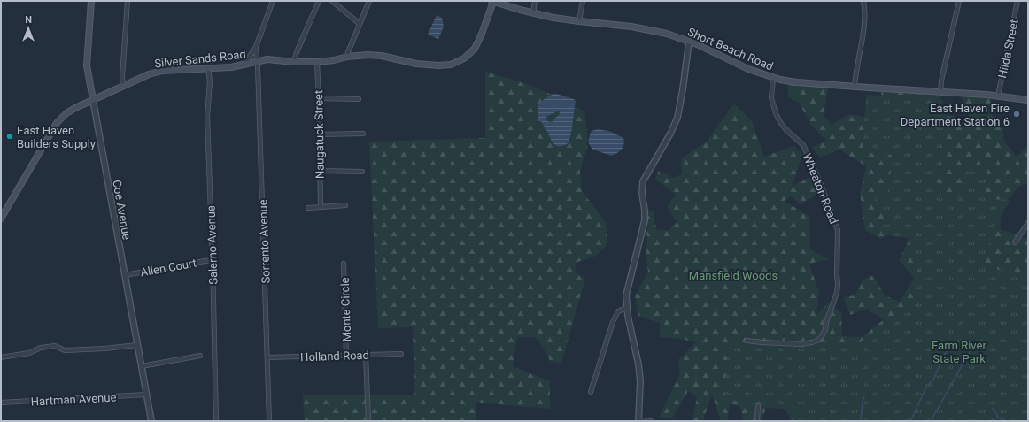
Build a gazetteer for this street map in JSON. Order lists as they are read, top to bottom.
{
  "streets": {
    "main road": ["Short Beach Road", "Silver Sands Road", "Coe Avenue"],
    "street": [
      "Hilda Street",
      "Naugatuck Street",
      "Wheaton Road",
      "Sorrento Avenue",
      "Salerno Avenue",
      "Allen Court",
      "Monte Circle",
      "Holland Road",
      "Hartman Avenue"
    ]
  },
  "crossings": [
    ["Short Beach Road", "Hilda Street"],
    ["Short Beach Road", "Silver Sands Road"],
    ["Short Beach Road", "Wheaton Road"],
    ["Silver Sands Road", "Naugatuck Street"],
    ["Silver Sands Road", "Coe Avenue"],
    ["Silver Sands Road", "Sorrento Avenue"],
    ["Silver Sands Road", "Salerno Avenue"],
    ["Coe Avenue", "Allen Court"],
    ["Coe Avenue", "Hartman Avenue"],
    ["Sorrento Avenue", "Holland Road"],
    ["Salerno Avenue", "Allen Court"],
    ["Monte Circle", "Holland Road"]
  ],
  "parks": ["Mansfield Woods", "Farm River State Park"],
  "places": ["East Haven Fire Department Station 6", "East Haven Builders Supply"],
  "north": "top"
}
